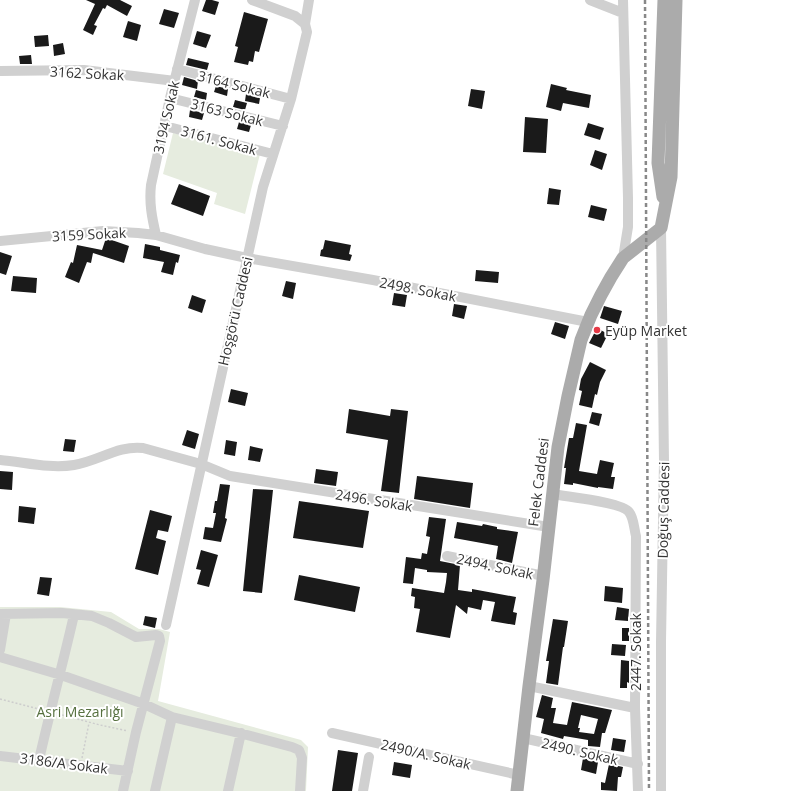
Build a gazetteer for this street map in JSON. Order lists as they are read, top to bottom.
{
  "streets": {
    "main road": ["Felek Caddesi"],
    "street": [
      "3162 Sokak",
      "3164 Sokak",
      "3163 Sokak",
      "3194 Sokak",
      "3161. Sokak",
      "3159 Sokak",
      "2498. Sokak",
      "Hoşgörü Caddesi",
      "2496. Sokak",
      "Doğuş Caddesi",
      "2494. Sokak",
      "2447. Sokak",
      "2490. Sokak",
      "2490/A. Sokak",
      "3186/A Sokak"
    ]
  },
  "crossings": [
    ["3162 Sokak", "3194 Sokak"],
    ["3164 Sokak", "3194 Sokak"],
    ["3164 Sokak", "Hoşgörü Caddesi"],
    ["3163 Sokak", "3194 Sokak"],
    ["3163 Sokak", "Hoşgörü Caddesi"],
    ["3194 Sokak", "3161. Sokak"],
    ["3194 Sokak", "3159 Sokak"],
    ["3161. Sokak", "Hoşgörü Caddesi"],
    ["3159 Sokak", "2498. Sokak"],
    ["3159 Sokak", "Hoşgörü Caddesi"],
    ["2498. Sokak", "Hoşgörü Caddesi"],
    ["2498. Sokak", "Felek Caddesi"],
    ["Hoşgörü Caddesi", "2496. Sokak"],
    ["Felek Caddesi", "2496. Sokak"],
    ["Felek Caddesi", "Doğuş Caddesi"],
    ["Felek Caddesi", "2494. Sokak"],
    ["Felek Caddesi", "2447. Sokak"],
    ["Felek Caddesi", "2490. Sokak"],
    ["Felek Caddesi", "2490/A. Sokak"],
    ["2447. Sokak", "2490. Sokak"]
  ],
  "parks": ["Asri Mezarlığı"],
  "places": ["Eyüp Market"]
}
